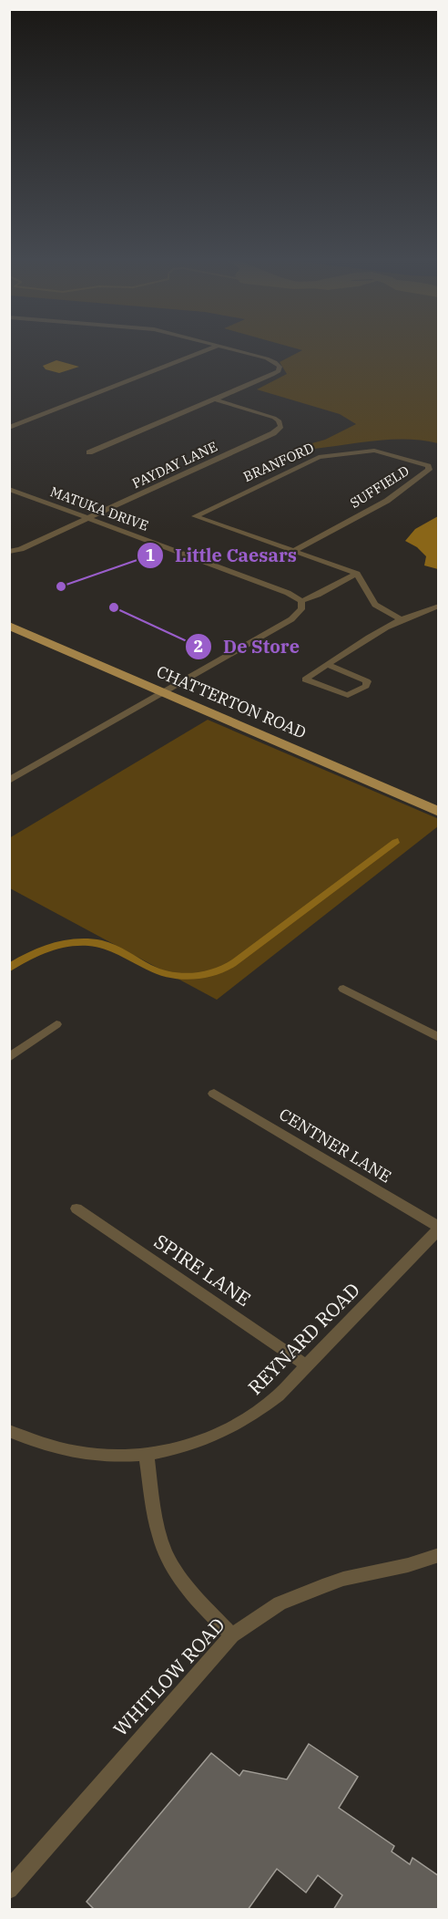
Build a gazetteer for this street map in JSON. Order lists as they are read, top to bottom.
{
  "streets": {
    "main road": ["CHATTERTON ROAD"],
    "street": [
      "BRANFORD",
      "PAYDAY LANE",
      "SUFFIELD",
      "MATUKA DRIVE",
      "CENTNER LANE",
      "SPIRE LANE",
      "REYNARD ROAD",
      "WHITLOW ROAD"
    ]
  },
  "crossings": [
    ["BRANFORD", "SUFFIELD"],
    ["PAYDAY LANE", "MATUKA DRIVE"],
    ["CENTNER LANE", "REYNARD ROAD"],
    ["SPIRE LANE", "REYNARD ROAD"]
  ],
  "places": ["Little Caesars", "De Store"]
}
